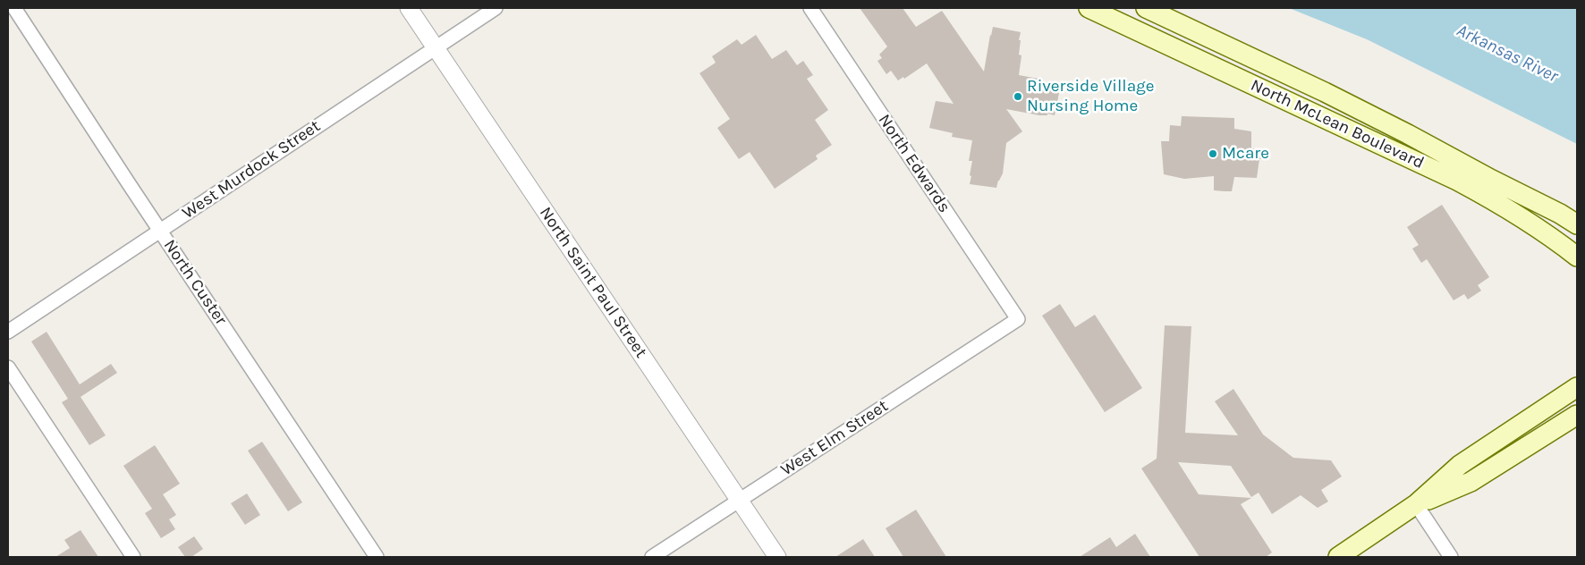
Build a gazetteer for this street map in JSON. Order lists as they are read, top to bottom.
{
  "streets": {
    "main road": ["North McLean Boulevard"],
    "street": [
      "North Edwards",
      "West Murdock Street",
      "North Custer",
      "North Saint Paul Street",
      "West Elm Street"
    ]
  },
  "crossings": [
    ["North Edwards", "West Elm Street"],
    ["West Murdock Street", "North Custer"],
    ["West Murdock Street", "North Saint Paul Street"],
    ["North Saint Paul Street", "West Elm Street"]
  ],
  "water": ["Arkansas River"],
  "places": ["Riverside Village Nursing Home", "Mcare"]
}
